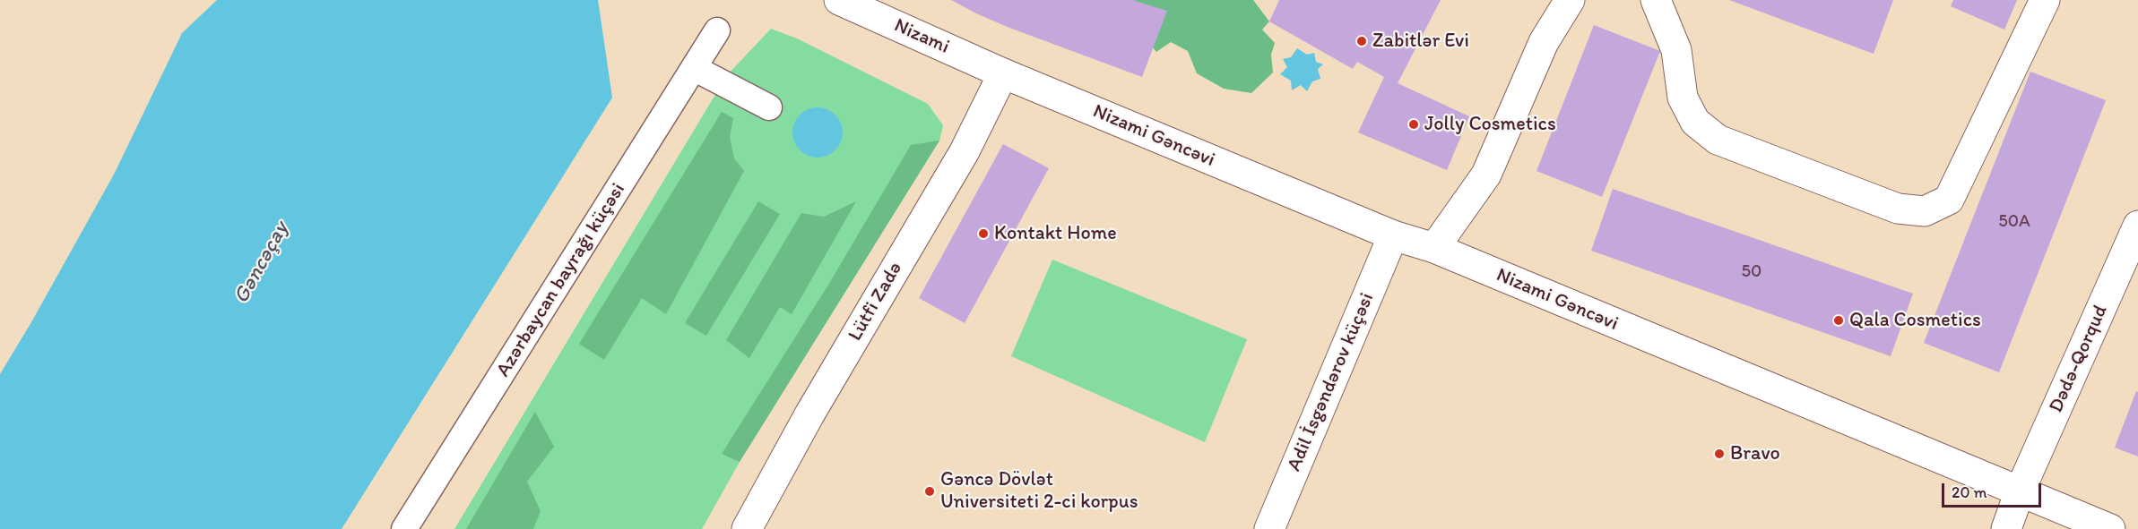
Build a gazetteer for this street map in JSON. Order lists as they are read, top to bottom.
{
  "streets": {
    "street": [
      "Nizami",
      "Nizami Gəncəvi",
      "Azərbaycan bayrağı küçəsi",
      "Lütfi Zadə",
      "Dədə-Qorqud",
      "Adil İsgəndərov küçəsi"
    ]
  },
  "crossings": [
    ["Nizami", "Nizami Gəncəvi"],
    ["Nizami", "Lütfi Zadə"],
    ["Nizami Gəncəvi", "Lütfi Zadə"],
    ["Nizami Gəncəvi", "Dədə-Qorqud"],
    ["Nizami Gəncəvi", "Adil İsgəndərov küçəsi"]
  ],
  "water": ["Gəncəçay"],
  "places": [
    "Zabitlər Evi",
    "Jolly Cosmetics",
    "Kontakt Home",
    "Qala Cosmetics",
    "Bravo",
    "Gəncə Dövlət Universiteti 2-ci korpus"
  ],
  "house_numbers": ["50A", "50"],
  "scale_bar": "20 m"
}
